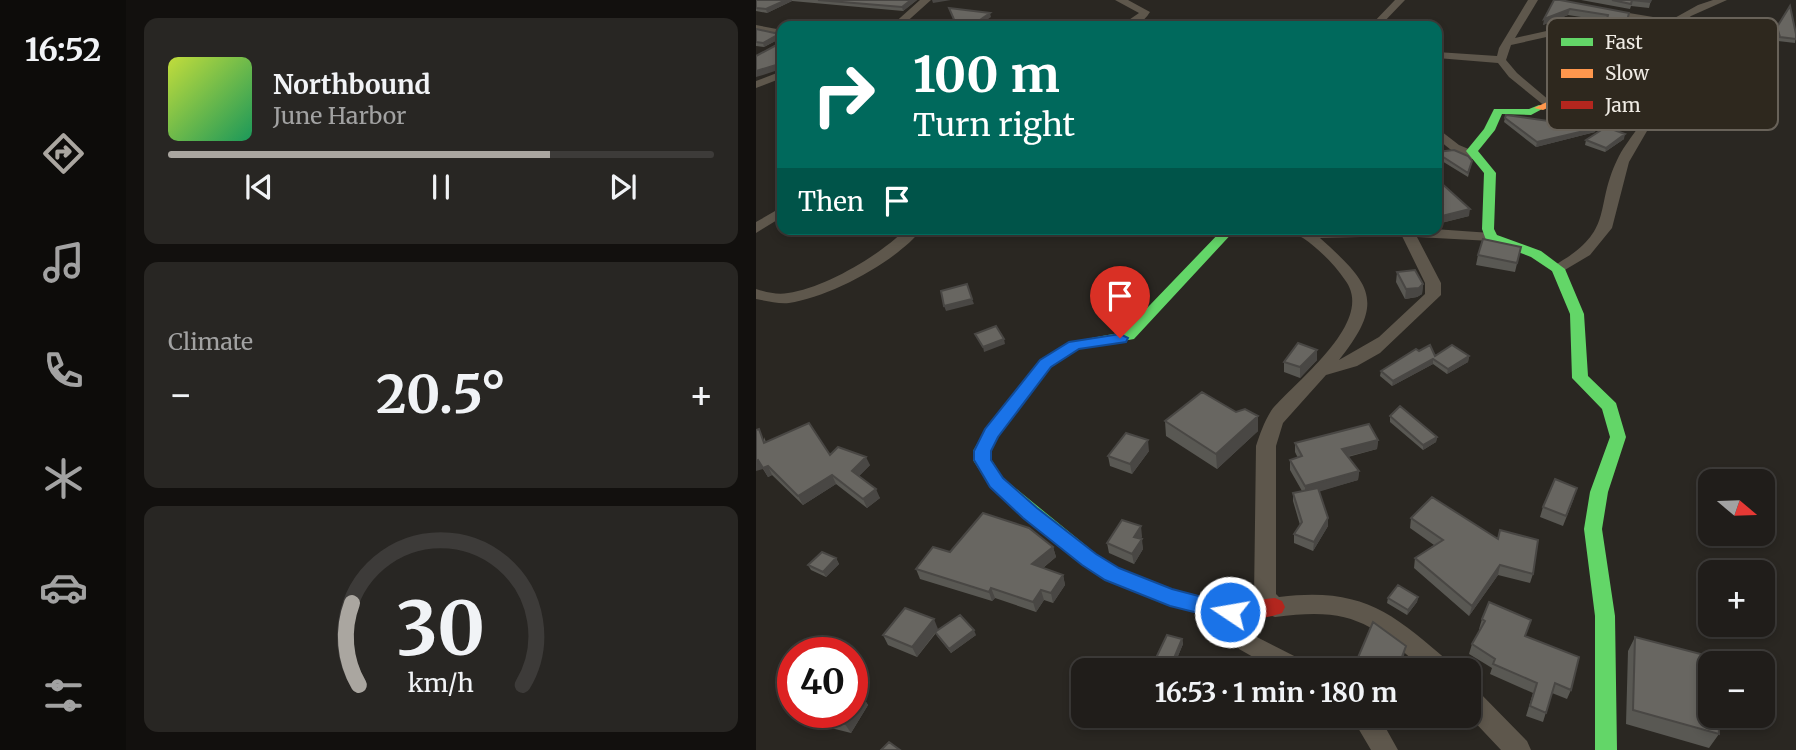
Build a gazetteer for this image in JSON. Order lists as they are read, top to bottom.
{
  "legend": ["Fast", "Slow", "Jam"],
  "north": "right",
  "page": {
    "tabs": "16:52",
    "turn": ["100 m", "Turn right"],
    "song": ["Northbound", "June Harbor"],
    "then": "Then",
    "tile": "Climate",
    "heat": ["−", "20.5°", "+"],
    "map_buttons": ["+", "−"],
    "limit": "40",
    "trip": "16:53 · 1 min · 180 m",
    "gauge": ["30", "km/h"]
  }
}
